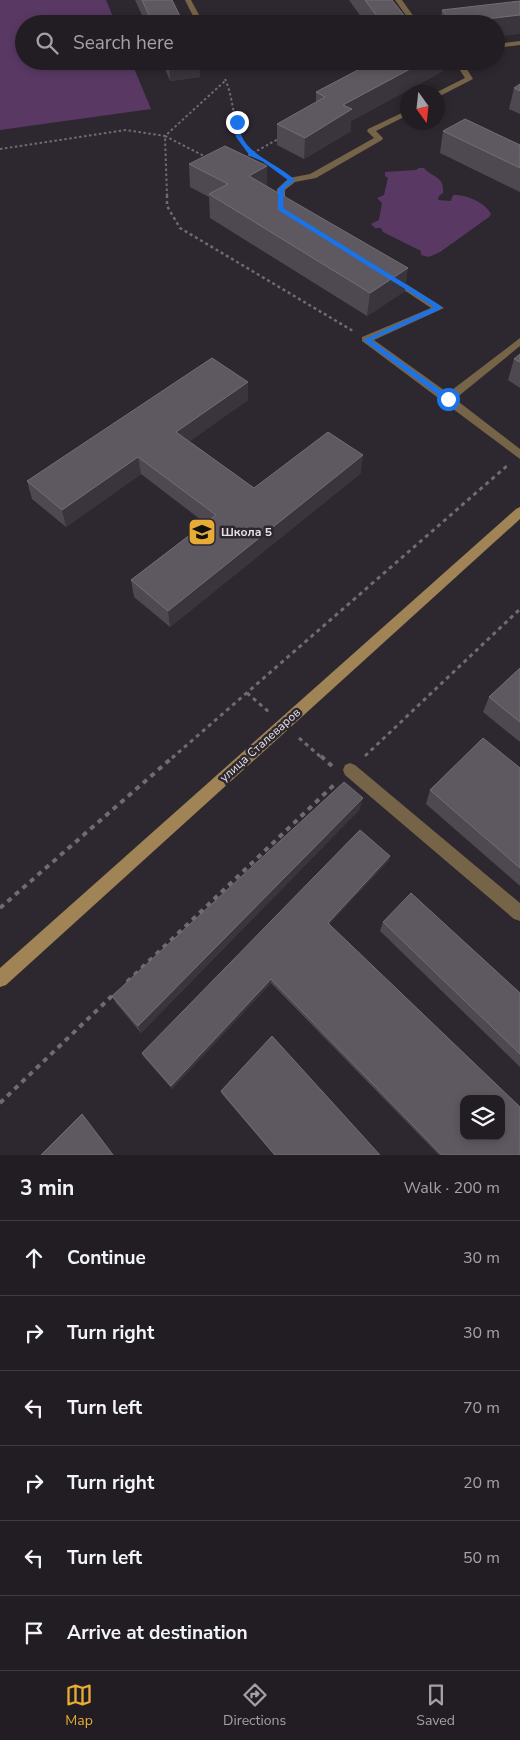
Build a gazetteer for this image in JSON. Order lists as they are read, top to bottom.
{
  "streets": {
    "main road": ["улица Сталеваров"]
  },
  "places": {
    "school or university": ["Школа 5"]
  },
  "north": "bottom",
  "page": {
    "search": "Search here",
    "heading": ["3 min", "Walk · 200 m"],
    "list": [
      ["Continue", "30 m"],
      ["Turn right", "30 m"],
      ["Turn left", "70 m"],
      ["Turn right", "20 m"],
      ["Turn left", "50 m"],
      "Arrive at destination"
    ],
    "nav": ["Map", "Directions", "Saved"]
  }
}
